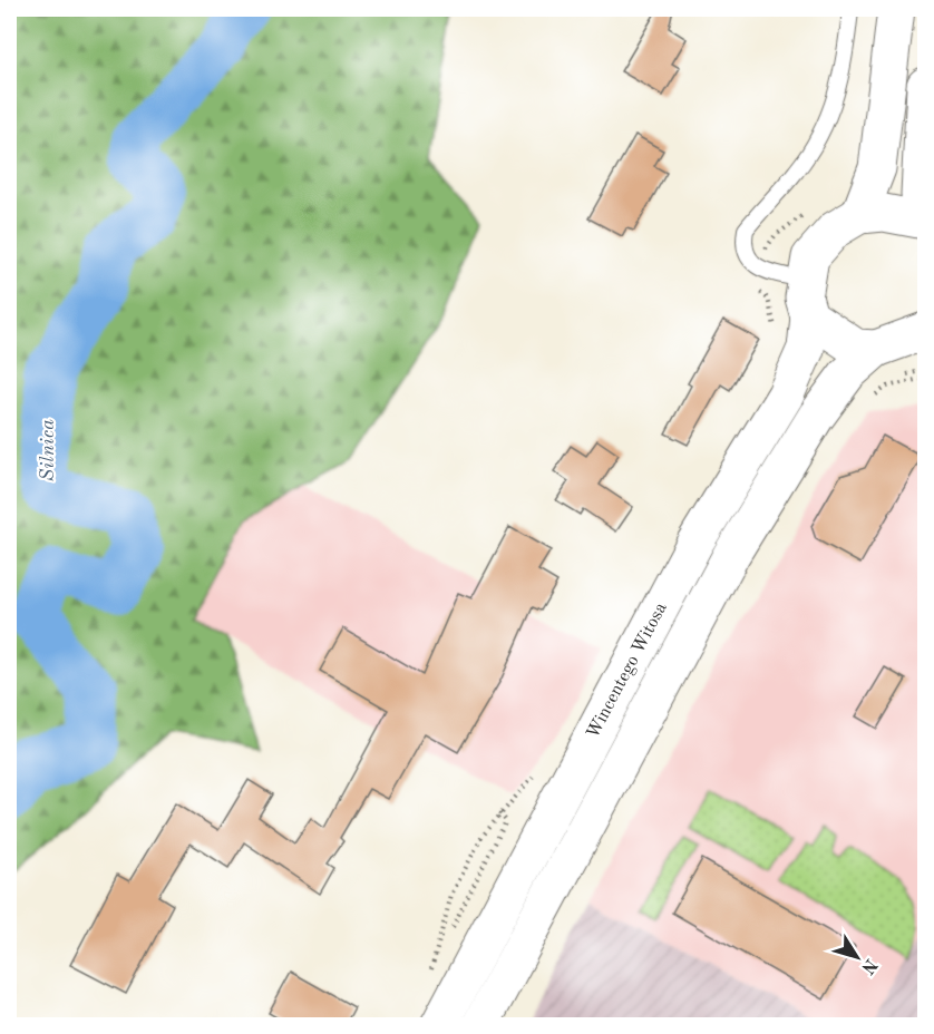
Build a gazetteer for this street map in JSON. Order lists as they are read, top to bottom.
{
  "streets": {
    "main road": ["Wincentego Witosa"]
  },
  "water": ["Silnica"],
  "north": "bottom right"
}
